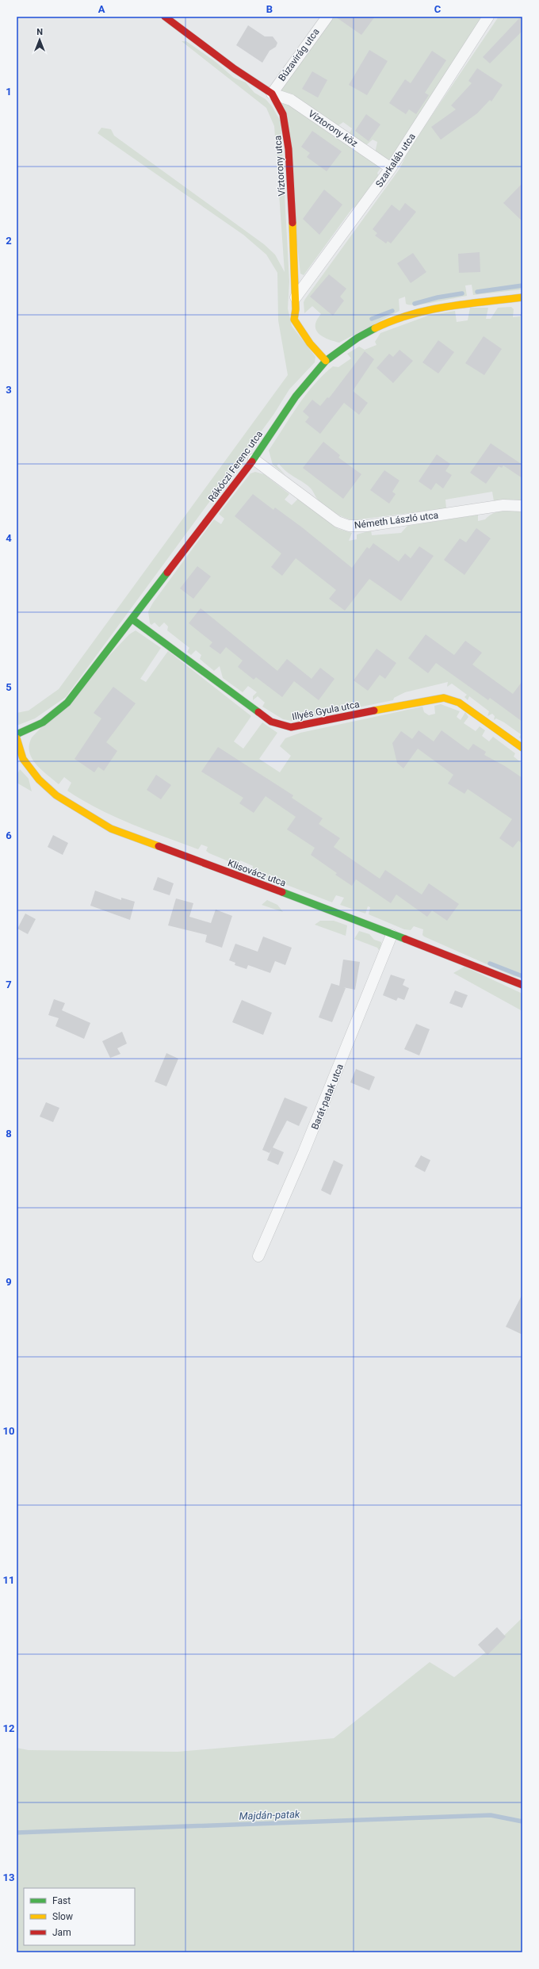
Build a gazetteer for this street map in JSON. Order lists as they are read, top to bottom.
{
  "streets": {
    "street": [
      "Búzavirág utca",
      "Víztorony köz",
      "Szarkaláb utca",
      "Víztorony utca",
      "Rákóczi Ferenc utca",
      "Németh László utca",
      "Illyés Gyula utca",
      "Klisovácz utca",
      "Barát-patak utca"
    ]
  },
  "crossings": [
    ["Búzavirág utca", "Víztorony köz"],
    ["Búzavirág utca", "Víztorony utca"],
    ["Víztorony köz", "Szarkaláb utca"],
    ["Víztorony köz", "Víztorony utca"],
    ["Szarkaláb utca", "Víztorony utca"],
    ["Víztorony utca", "Rákóczi Ferenc utca"],
    ["Rákóczi Ferenc utca", "Németh László utca"],
    ["Rákóczi Ferenc utca", "Illyés Gyula utca"],
    ["Klisovácz utca", "Barát-patak utca"]
  ],
  "water": ["Majdán-patak"],
  "legend": ["Fast", "Slow", "Jam"],
  "north": "top",
  "grid": {
    "columns": ["A", "B", "C"],
    "rows": [
      "1",
      "2",
      "3",
      "4",
      "5",
      "6",
      "7",
      "8",
      "9",
      "10",
      "11",
      "12",
      "13"
    ]
  }
}
